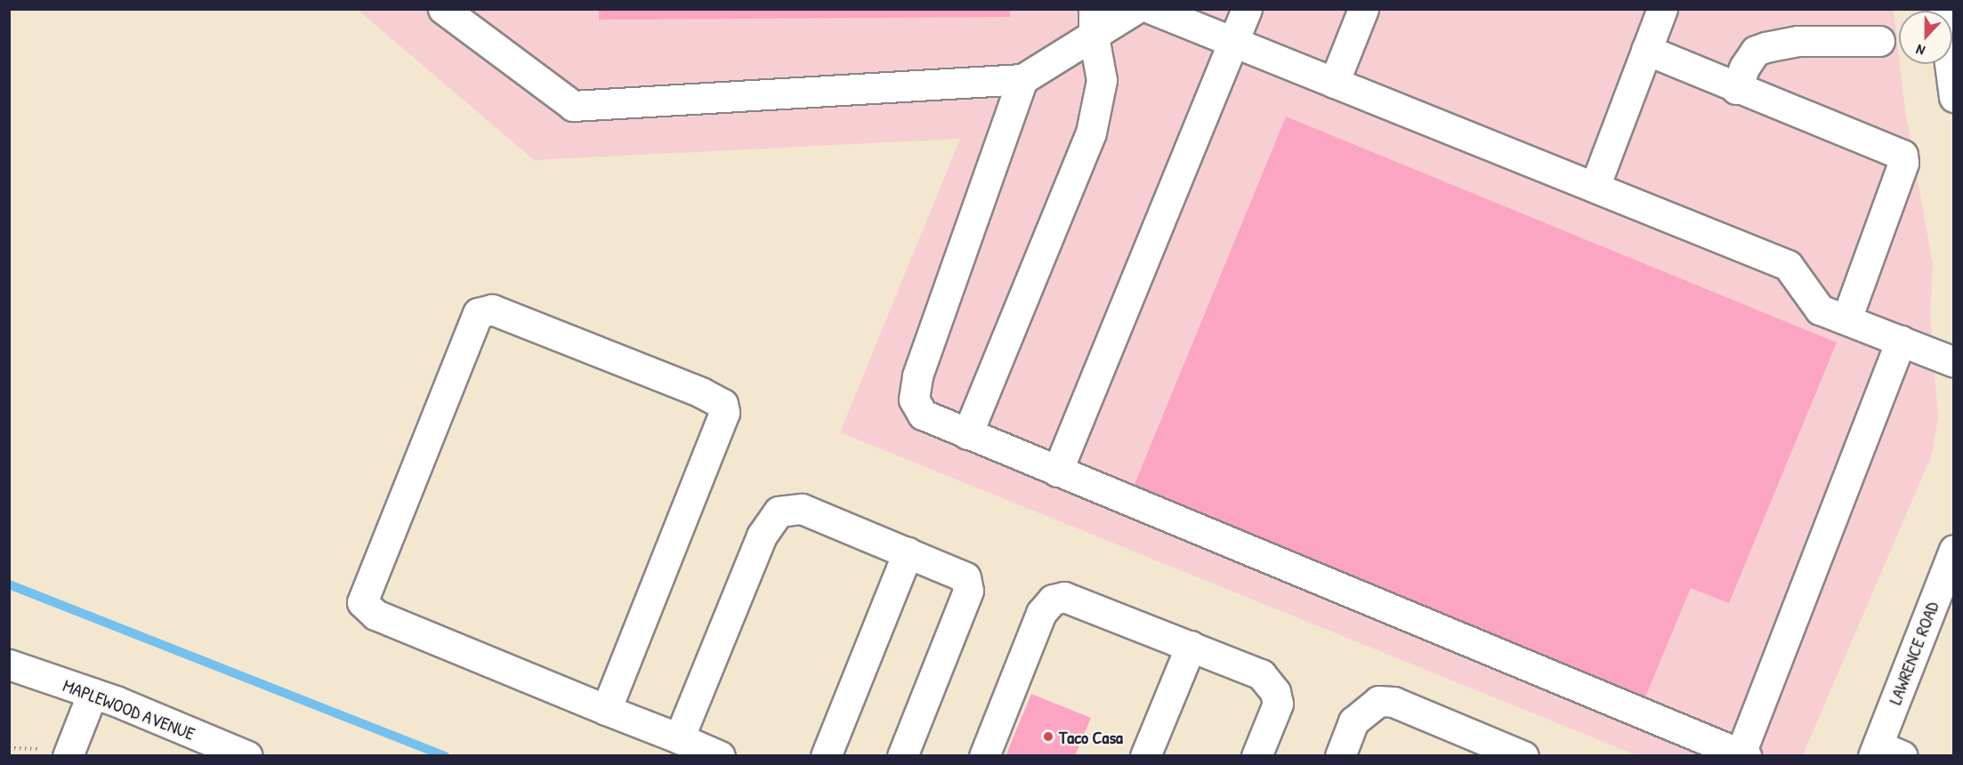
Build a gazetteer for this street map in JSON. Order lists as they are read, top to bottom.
{
  "streets": {
    "street": ["LAWRENCE ROAD", "MAPLEWOOD AVENUE"]
  },
  "places": ["Taco Casa"],
  "north": "bottom"
}
